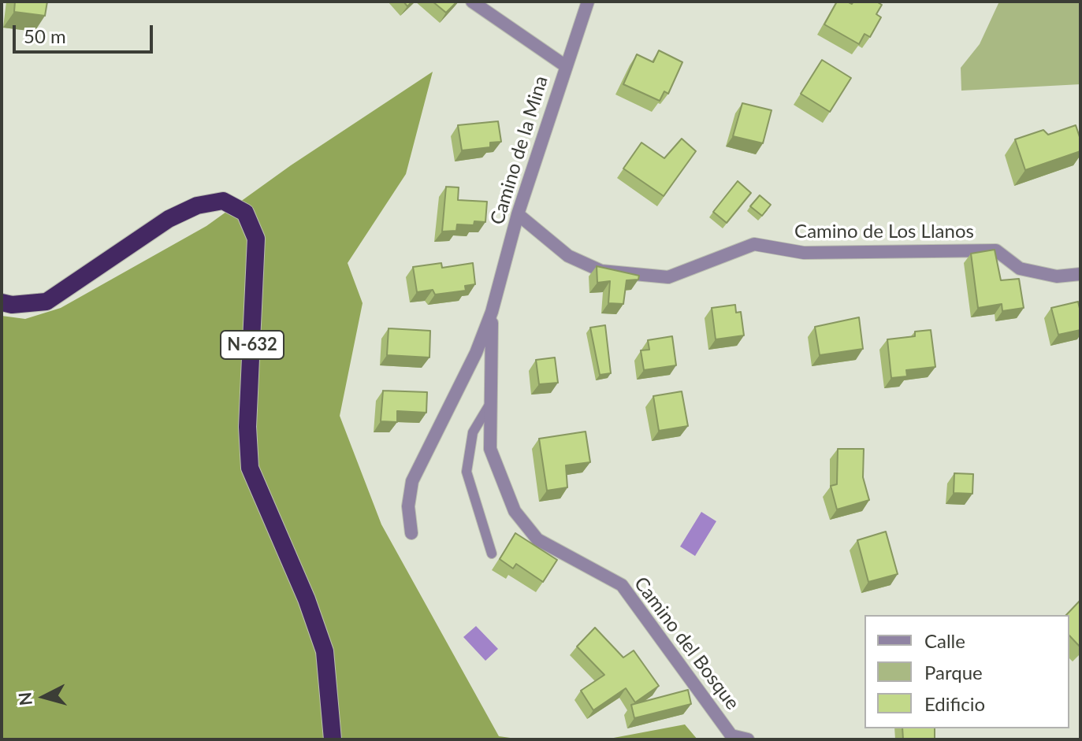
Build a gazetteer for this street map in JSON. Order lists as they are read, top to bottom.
{
  "streets": {
    "highway": ["N-632"],
    "street": ["Camino de la Mina", "Camino de Los Llanos", "Camino del Bosque"]
  },
  "crossings": [
    ["Camino de la Mina", "Camino de Los Llanos"],
    ["Camino de la Mina", "Camino del Bosque"]
  ],
  "legend": ["Calle", "Parque", "Edificio"],
  "scale_bar": "50 m",
  "north": "left"
}
